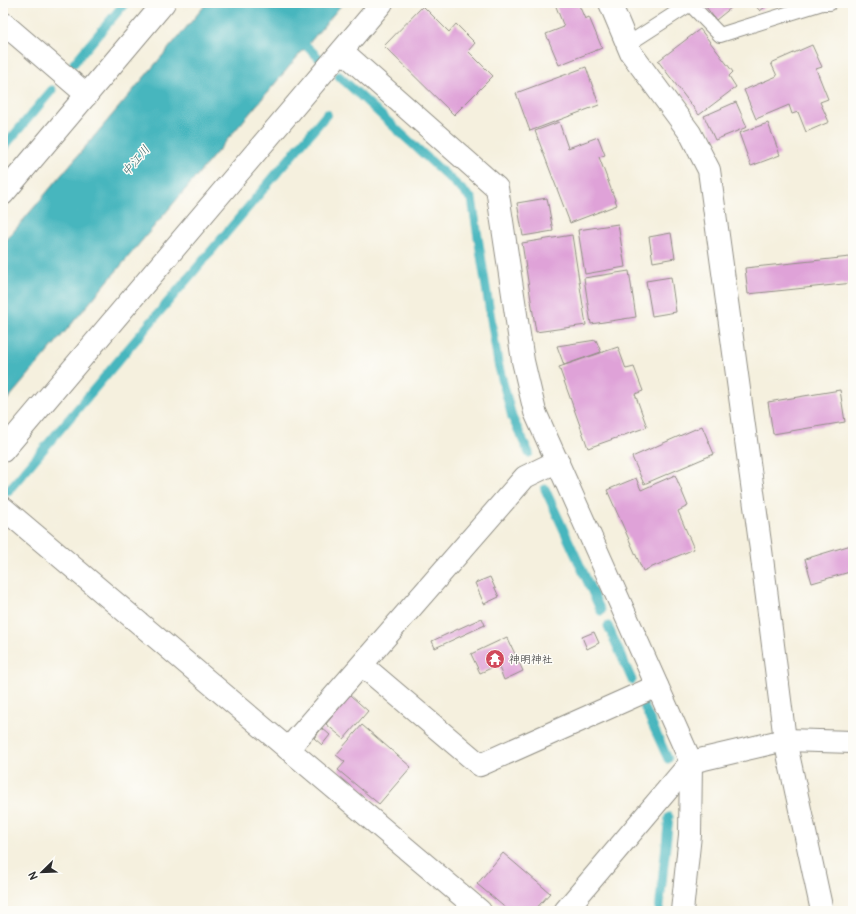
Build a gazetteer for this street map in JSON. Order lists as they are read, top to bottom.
{
  "water": ["中江川"],
  "places": {
    "temple": ["神明神社"]
  },
  "north": "bottom left"
}
